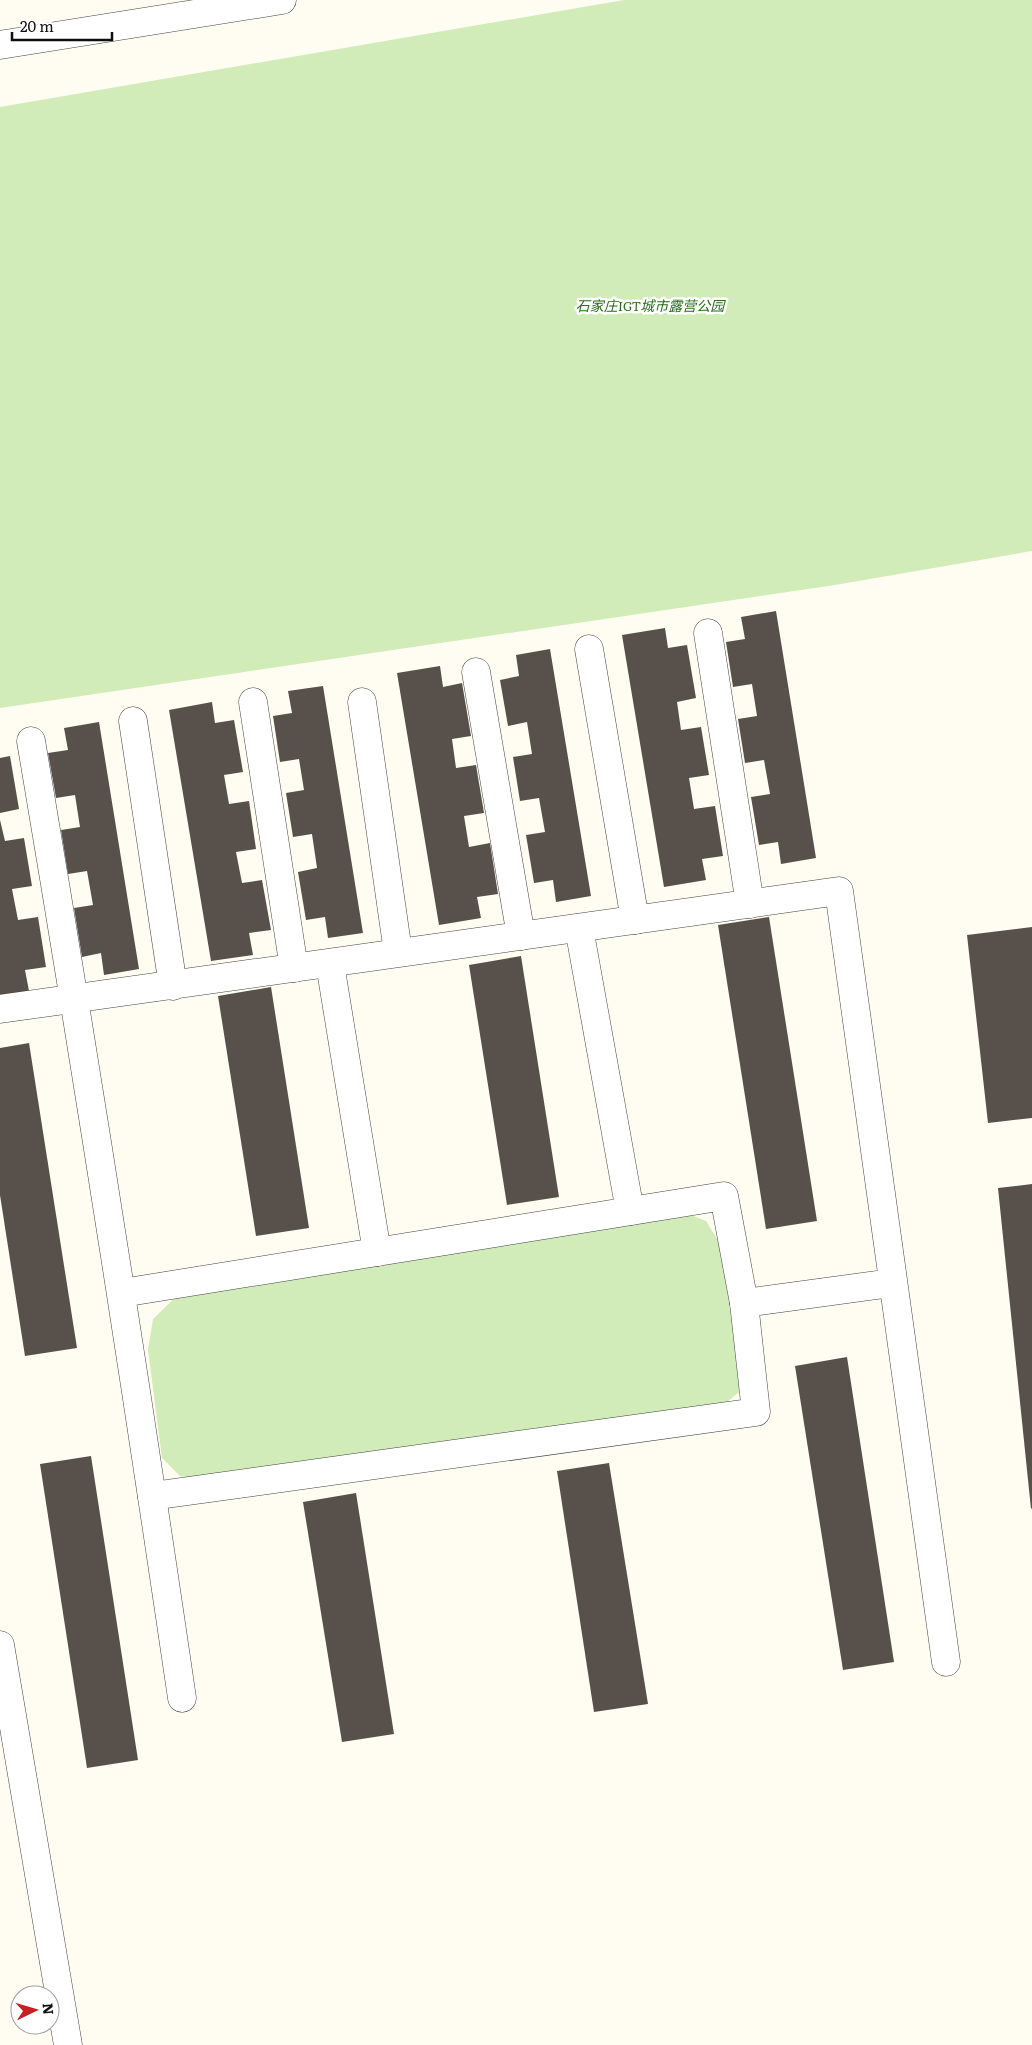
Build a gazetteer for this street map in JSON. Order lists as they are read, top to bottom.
{
  "parks": ["石家庄IGT城市露营公园"],
  "scale_bar": "20 m",
  "north": "right"
}
